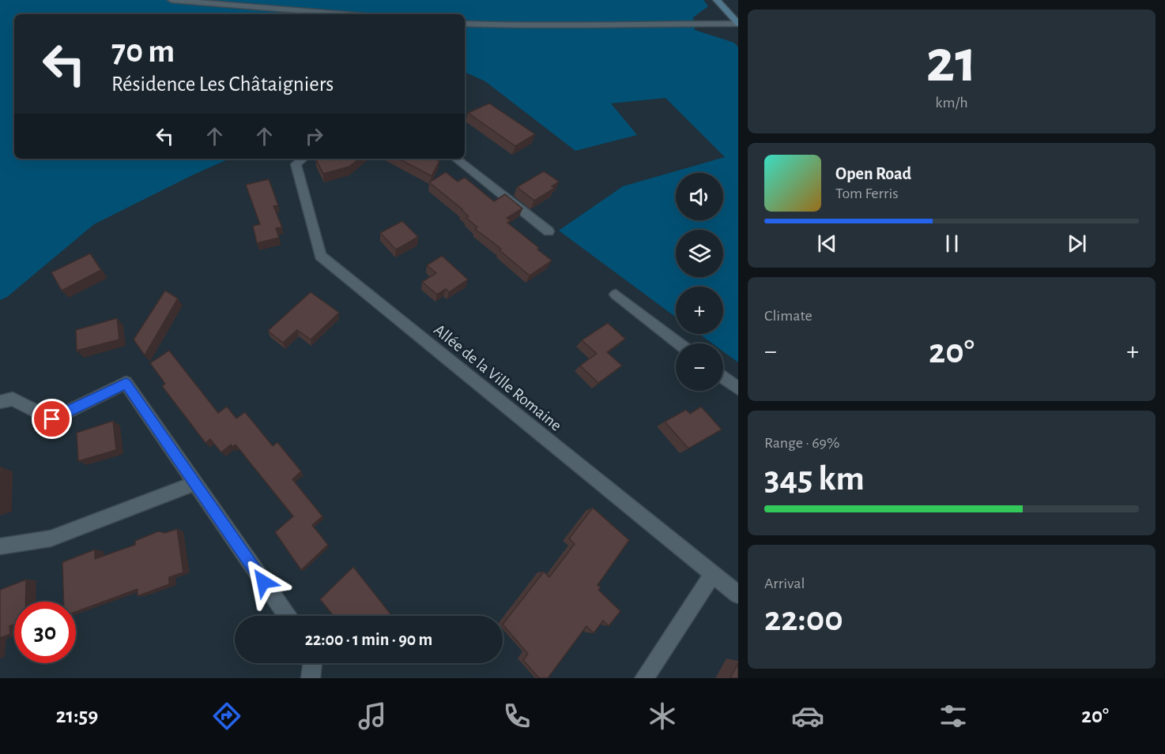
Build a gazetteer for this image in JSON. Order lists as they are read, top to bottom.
{
  "streets": {
    "street": ["Allée de la Ville Romaine"]
  },
  "page": {
    "tile": [
      ["21", "km/h"],
      "Climate",
      ["Range · 69%", "345 km"],
      ["Arrival", "22:00"]
    ],
    "turn": ["70 m", "Résidence Les Châtaigniers"],
    "song": ["Open Road", "Tom Ferris"],
    "map_buttons": ["+", "−"],
    "heat": ["−", "20°", "+"],
    "limit": "30",
    "trip": "22:00 · 1 min · 90 m",
    "tabs": ["21:59", "20°"]
  }
}
